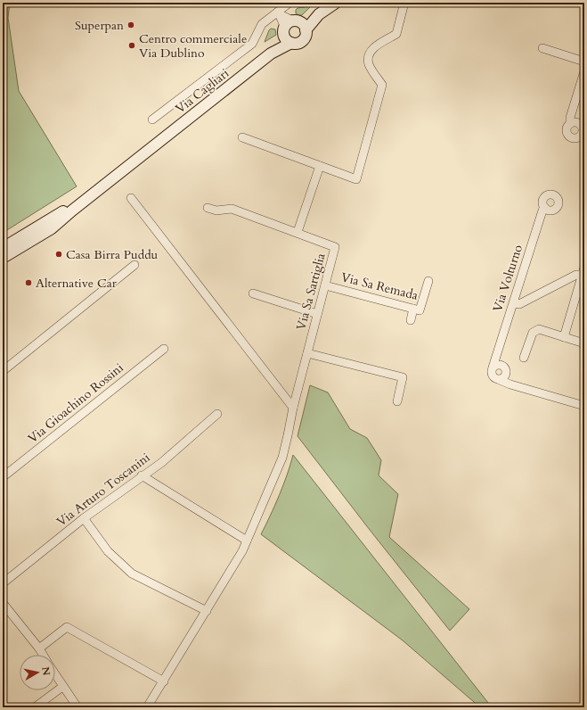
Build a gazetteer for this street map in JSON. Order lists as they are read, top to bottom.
{
  "streets": {
    "main road": ["Via Cagliari"],
    "street": [
      "Via Volturno",
      "Via Sa Remada",
      "Via Sa Sartiglia",
      "Via Gioachino Rossini",
      "Via Arturo Toscanini"
    ]
  },
  "crossings": [
    ["Via Sa Remada", "Via Sa Sartiglia"]
  ],
  "places": [
    "Superpan",
    "Centro commerciale Via Dublino",
    "Casa Birra Puddu",
    "Alternative Car"
  ],
  "north": "right"
}
